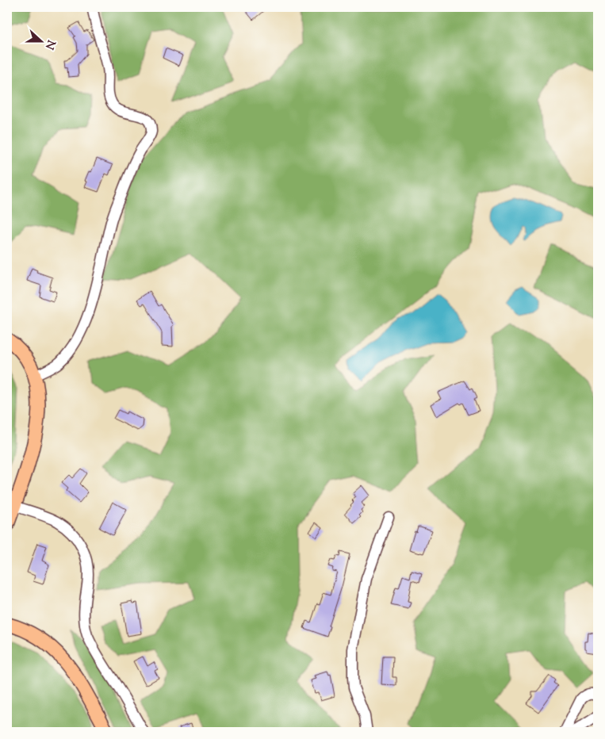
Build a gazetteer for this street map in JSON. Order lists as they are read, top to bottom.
{
  "north": "right"
}
